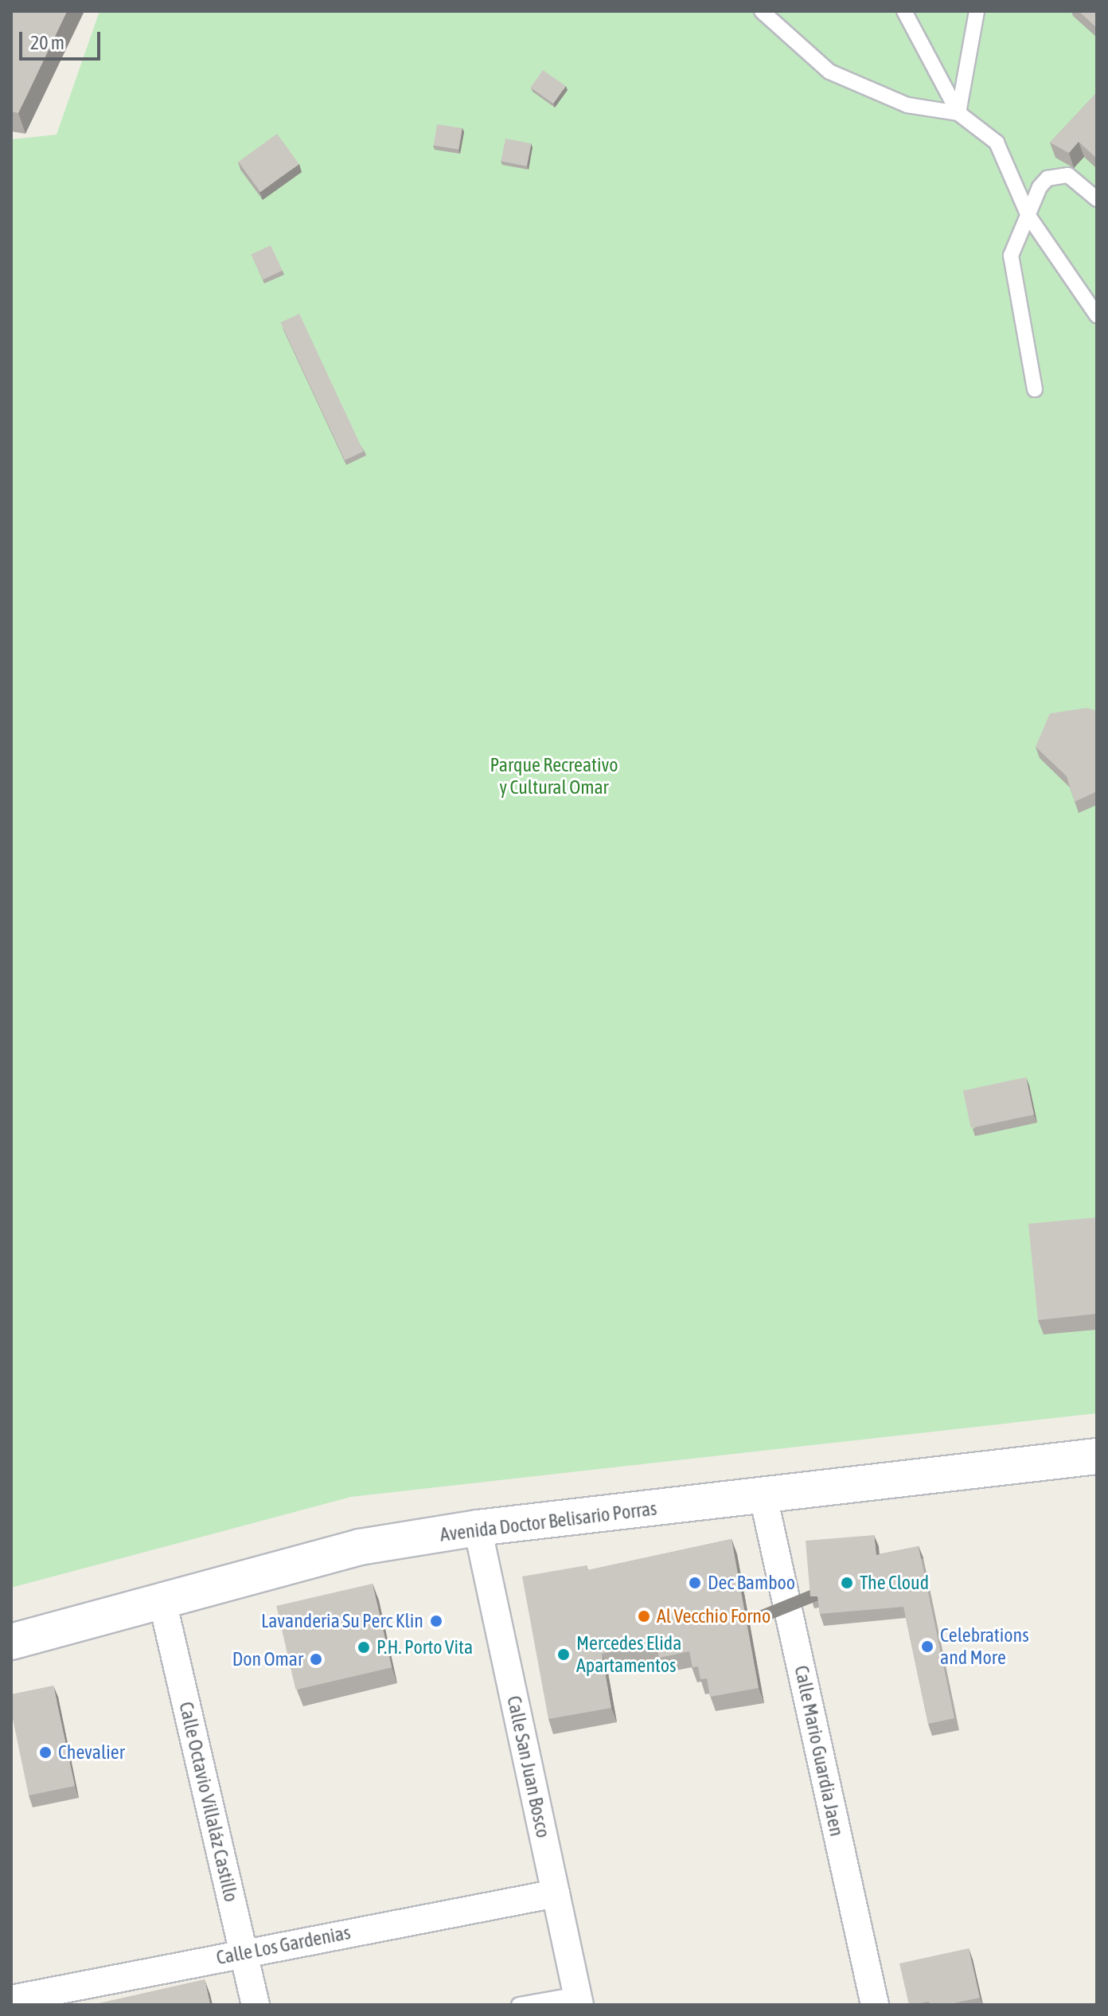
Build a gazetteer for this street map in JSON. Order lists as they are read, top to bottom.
{
  "streets": {
    "street": [
      "Avenida Doctor Belisario Porras",
      "Calle Mario Guardia Jaen",
      "Calle San Juan Bosco",
      "Calle Octavio Villaláz Castillo",
      "Calle Los Gardenias"
    ]
  },
  "crossings": [
    ["Avenida Doctor Belisario Porras", "Calle Mario Guardia Jaen"],
    ["Avenida Doctor Belisario Porras", "Calle San Juan Bosco"],
    ["Avenida Doctor Belisario Porras", "Calle Octavio Villaláz Castillo"],
    ["Calle San Juan Bosco", "Calle Los Gardenias"],
    ["Calle Octavio Villaláz Castillo", "Calle Los Gardenias"]
  ],
  "parks": ["Parque Recreativo y Cultural Omar"],
  "places": [
    "Dec Bamboo",
    "The Cloud",
    "Al Vecchio Forno",
    "Lavanderia Su Perc Klin",
    "Celebrations and More",
    "P.H. Porto Vita",
    "Mercedes Elida Apartamentos",
    "Don Omar",
    "Chevalier"
  ],
  "scale_bar": "20 m"
}
